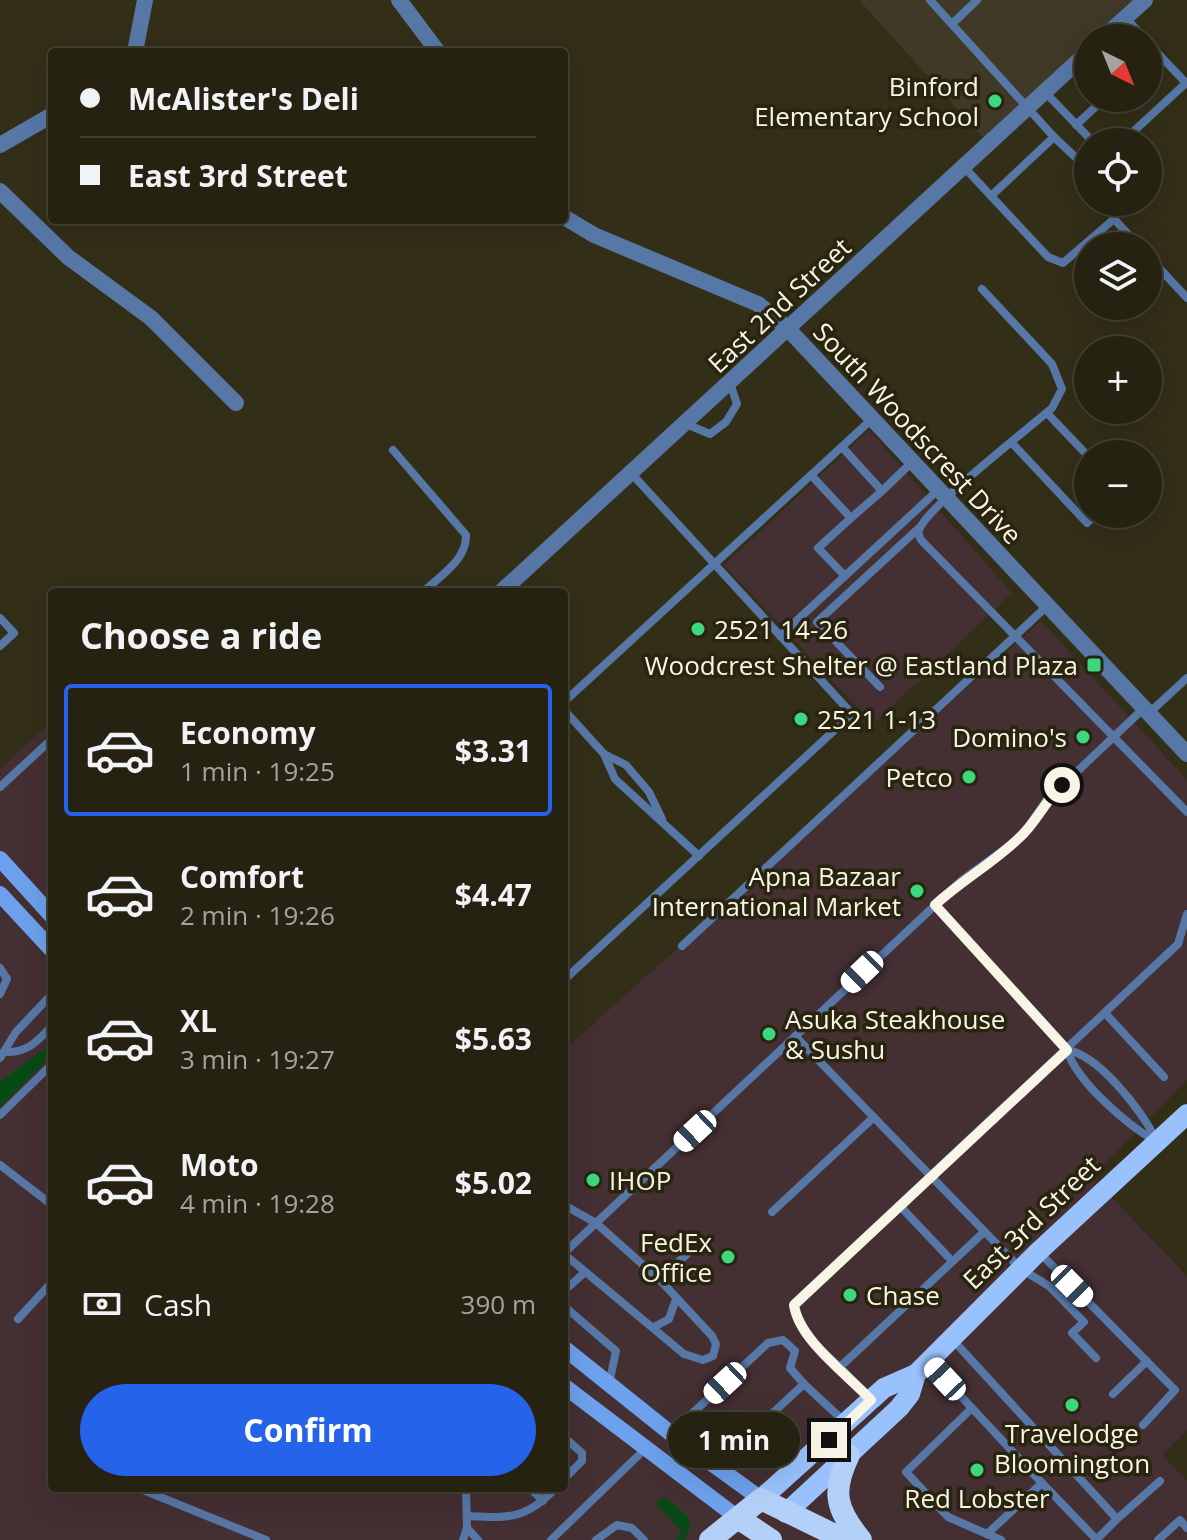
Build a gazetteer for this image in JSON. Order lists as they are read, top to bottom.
{
  "streets": {
    "highway": ["East 3rd Street"],
    "street": ["East 2nd Street", "South Woodscrest Drive"]
  },
  "crossings": [
    ["East 2nd Street", "South Woodscrest Drive"]
  ],
  "places": {
    "other": [
      "Binford Elementary School",
      "2521 14-26",
      "2521 1-13",
      "Domino's",
      "Petco",
      "Apna Bazaar International Market",
      "Asuka Steakhouse & Sushu",
      "IHOP",
      "FedEx Office",
      "Chase",
      "Travelodge Bloomington",
      "Red Lobster"
    ],
    "transit": ["Woodcrest Shelter @ Eastland Plaza"]
  },
  "north": "bottom right",
  "page": {
    "map_buttons": ["+", "−"],
    "banner": ["McAlister's Deli", "East 3rd Street"],
    "heading": "Choose a ride",
    "list": [
      {
        "name": "Economy",
        "note": "1 min · 19:25",
        "value": "$3.31"
      },
      {
        "name": "Comfort",
        "note": "2 min · 19:26",
        "value": "$4.47"
      },
      {
        "name": "XL",
        "note": "3 min · 19:27",
        "value": "$5.63"
      },
      {
        "name": "Moto",
        "note": "4 min · 19:28",
        "value": "$5.02"
      }
    ],
    "pay": ["Cash", "390 m"],
    "buttons": "Confirm",
    "bubble": "1 min"
  }
}
